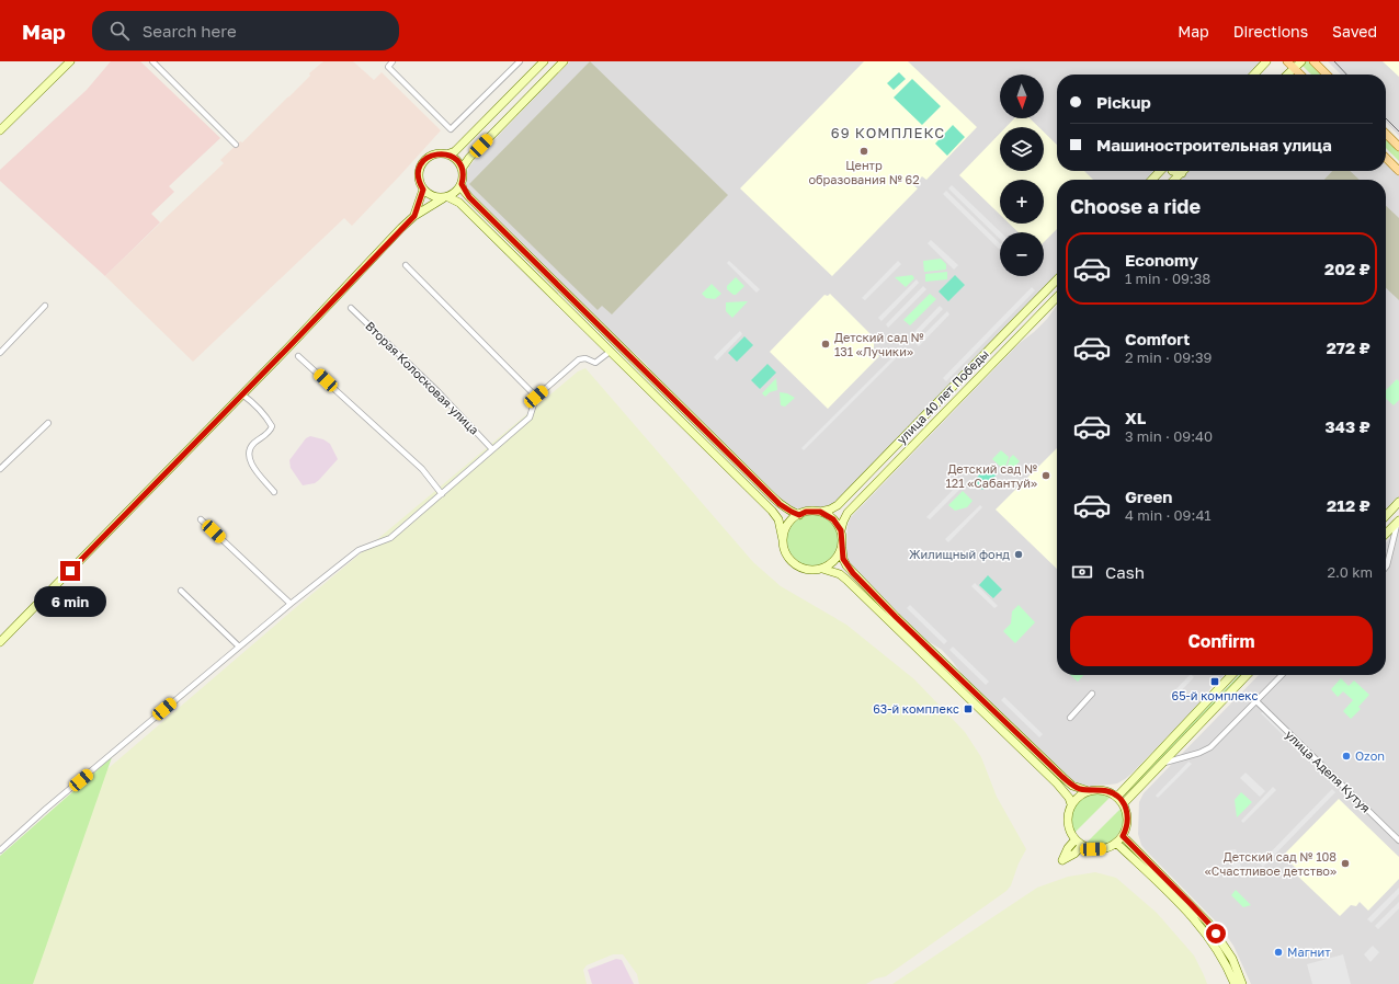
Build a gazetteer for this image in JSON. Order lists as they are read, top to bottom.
{
  "streets": {
    "street": ["Вторая Колосковая улица", "улица 40 лет Победы", "улица Аделя Кутуя"]
  },
  "districts": ["69 КОМПЛЕКС"],
  "places": {
    "other": [
      "Центр образования № 62",
      "Детский сад № 131 «Лучики»",
      "Детский сад № 121 «Сабантуй»",
      "Жилищный фонд",
      "Ozon",
      "Детский сад № 108 «Счастливое детство»",
      "Магнит"
    ],
    "transit": ["65-й комплекс", "63-й комплекс"]
  },
  "north": "bottom",
  "page": {
    "header": "Map",
    "search": "Search here",
    "nav": ["Map", "Directions", "Saved"],
    "map_buttons": ["+", "−"],
    "banner": ["Pickup", "Машиностроительная улица"],
    "heading": "Choose a ride",
    "list": [
      {
        "name": "Economy",
        "note": "1 min · 09:38",
        "value": "202 ₽"
      },
      {
        "name": "Comfort",
        "note": "2 min · 09:39",
        "value": "272 ₽"
      },
      {
        "name": "XL",
        "note": "3 min · 09:40",
        "value": "343 ₽"
      },
      {
        "name": "Green",
        "note": "4 min · 09:41",
        "value": "212 ₽"
      }
    ],
    "pay": ["Cash", "2.0 km"],
    "bubble": "6 min",
    "buttons": "Confirm"
  }
}
